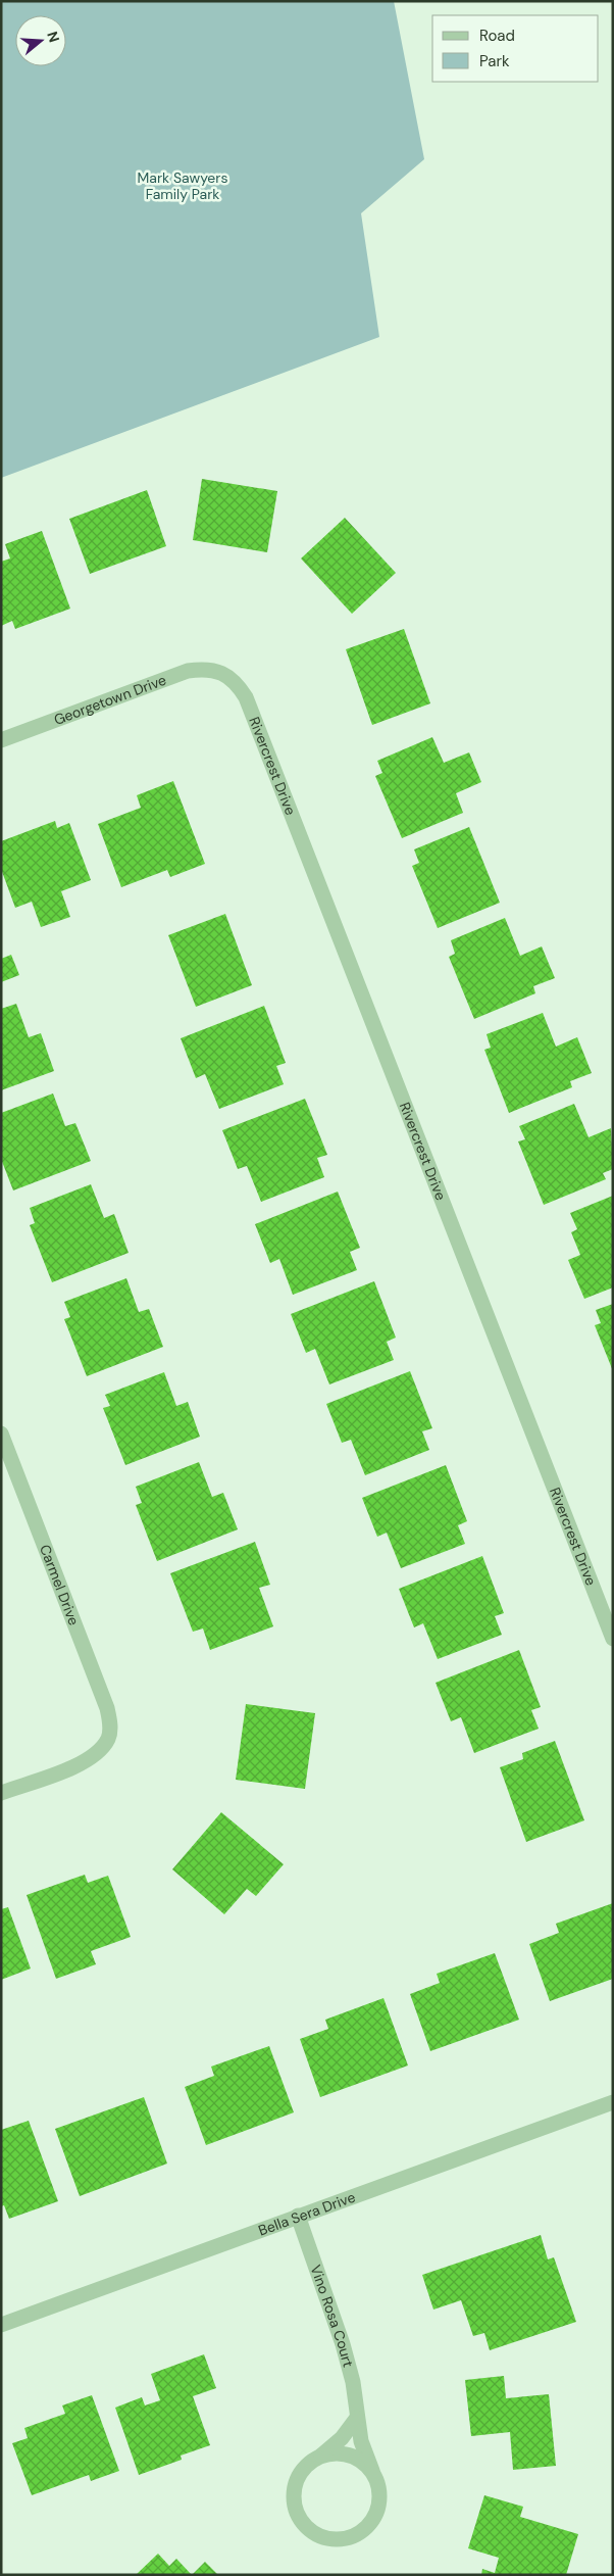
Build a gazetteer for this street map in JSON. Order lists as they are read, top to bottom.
{
  "streets": {
    "street": [
      "Georgetown Drive",
      "Rivercrest Drive",
      "Carmel Drive",
      "Bella Sera Drive",
      "Vino Rosa Court"
    ]
  },
  "crossings": [
    ["Georgetown Drive", "Rivercrest Drive"],
    ["Bella Sera Drive", "Vino Rosa Court"]
  ],
  "parks": ["Mark Sawyers Family Park"],
  "legend": ["Road", "Park"],
  "north": "right"
}
